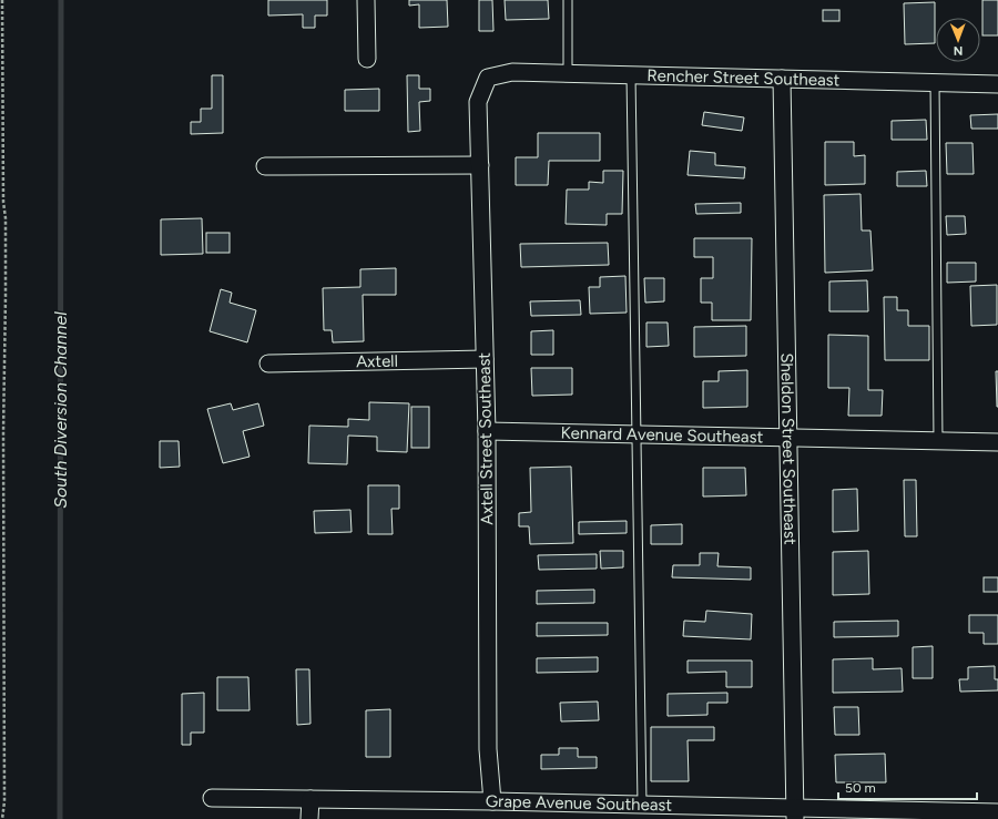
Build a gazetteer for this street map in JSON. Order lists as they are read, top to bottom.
{
  "streets": {
    "street": [
      "Rencher Street Southeast",
      "Axtell",
      "Kennard Avenue Southeast",
      "Axtell Street Southeast",
      "Sheldon Street Southeast",
      "Grape Avenue Southeast"
    ]
  },
  "crossings": [
    ["Rencher Street Southeast", "Axtell Street Southeast"],
    ["Rencher Street Southeast", "Sheldon Street Southeast"],
    ["Axtell", "Axtell Street Southeast"],
    ["Kennard Avenue Southeast", "Axtell Street Southeast"],
    ["Kennard Avenue Southeast", "Sheldon Street Southeast"],
    ["Axtell Street Southeast", "Grape Avenue Southeast"],
    ["Sheldon Street Southeast", "Grape Avenue Southeast"]
  ],
  "water": ["South Diversion Channel"],
  "scale_bar": "50 m",
  "north": "bottom"
}
